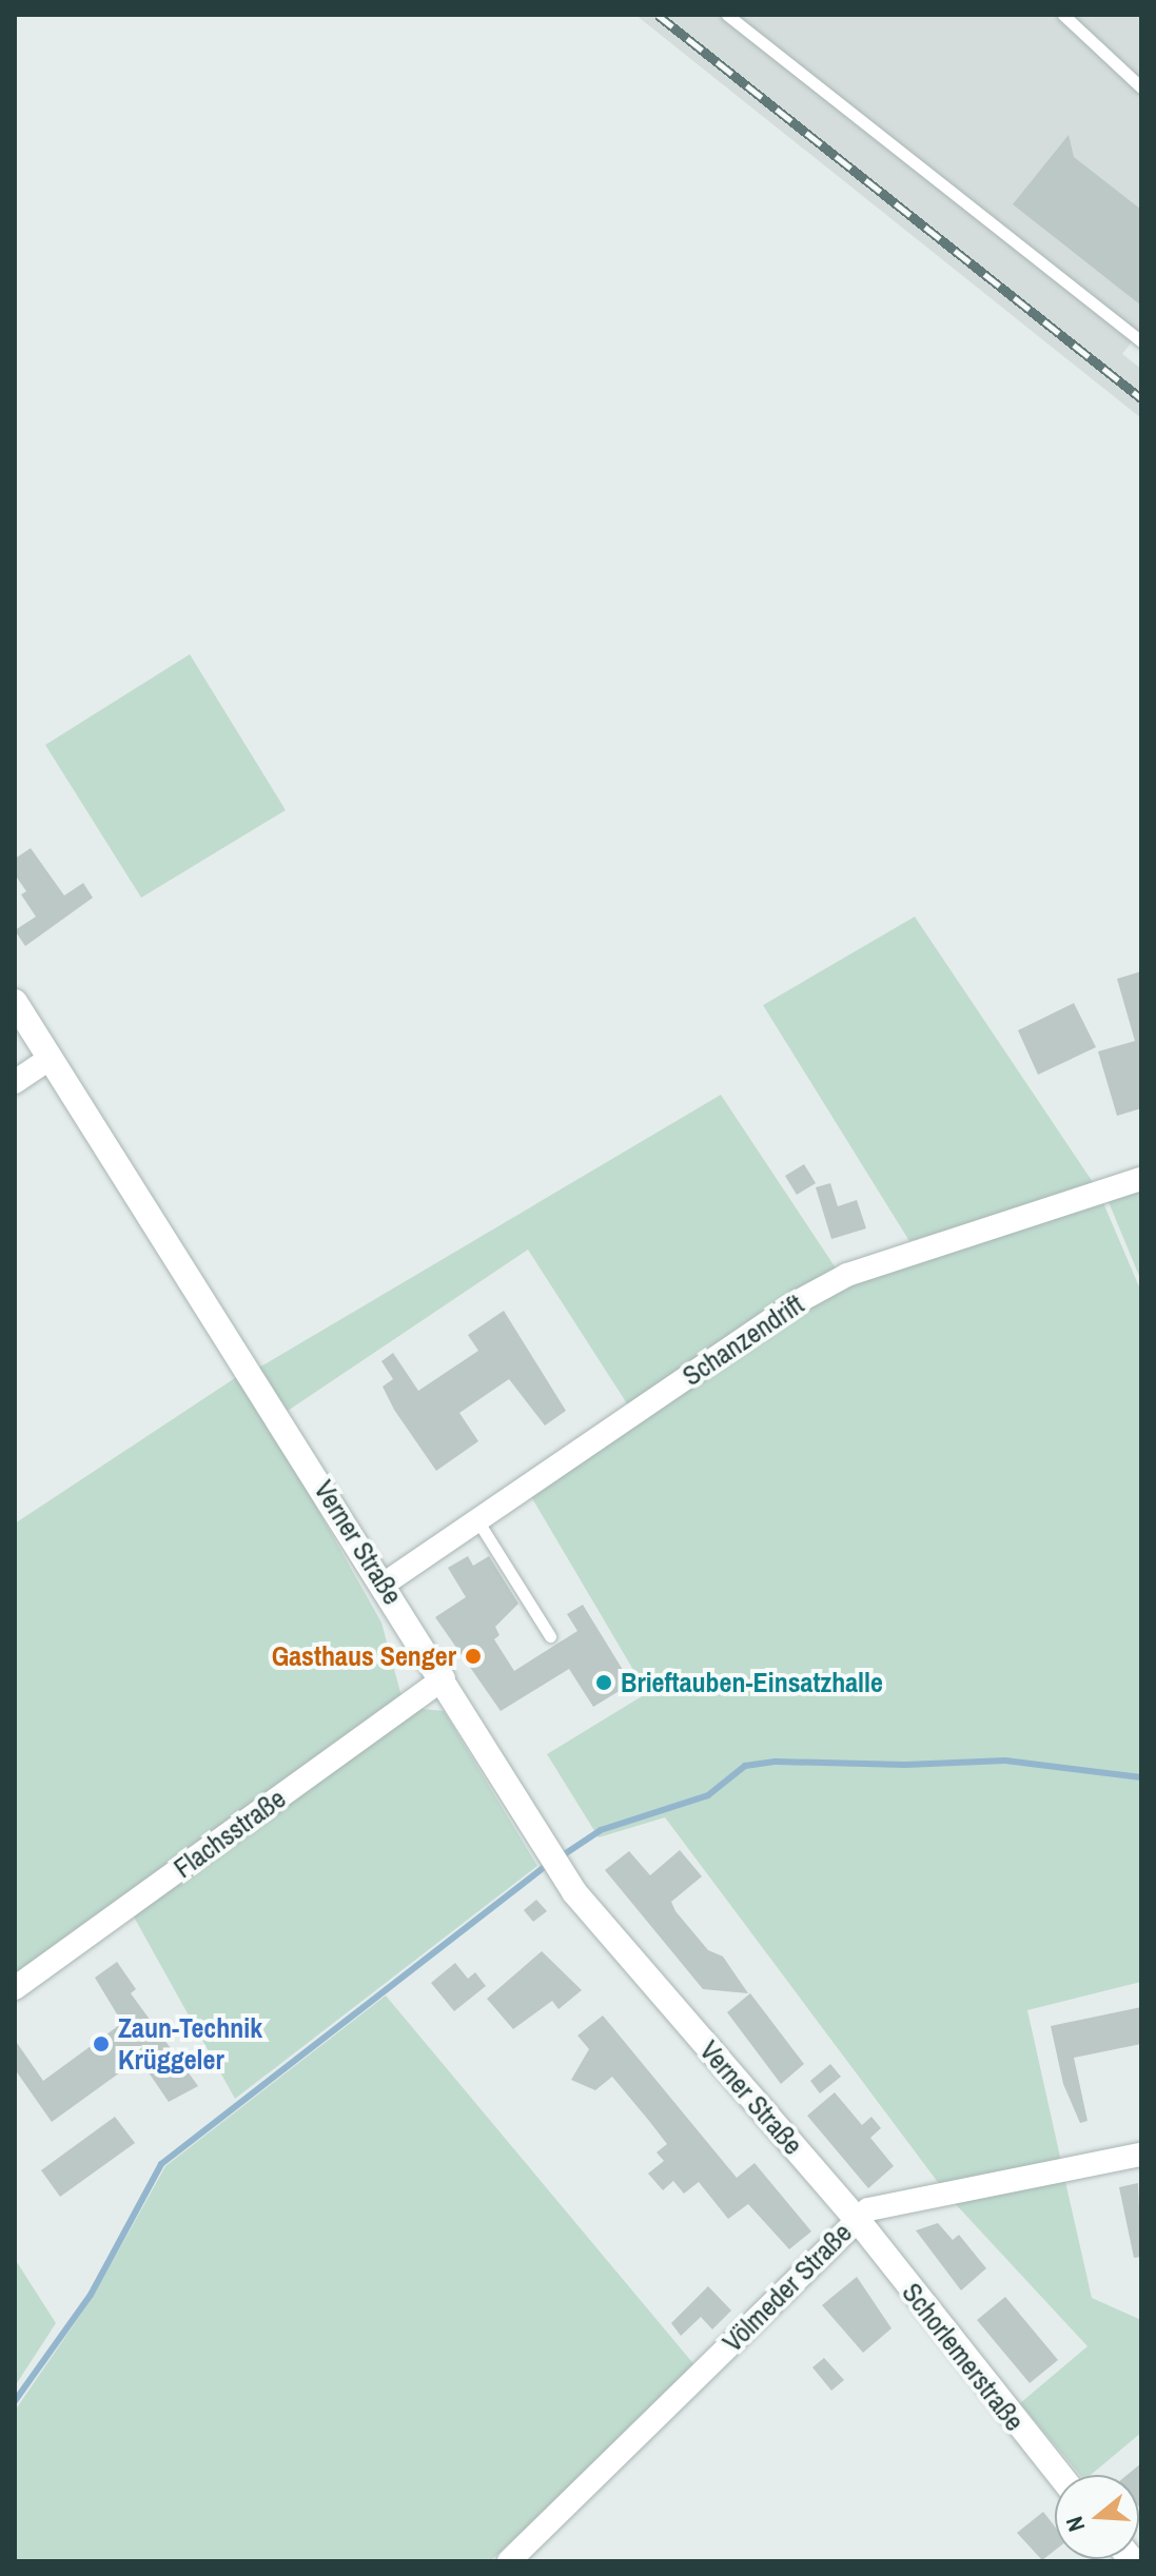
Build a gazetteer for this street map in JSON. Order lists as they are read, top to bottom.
{
  "streets": {
    "street": [
      "Schanzendrift",
      "Verner Straße",
      "Flachsstraße",
      "Völmeder Straße",
      "Schorlemerstraße"
    ]
  },
  "crossings": [
    ["Schanzendrift", "Verner Straße"],
    ["Verner Straße", "Flachsstraße"],
    ["Verner Straße", "Völmeder Straße"],
    ["Verner Straße", "Schorlemerstraße"],
    ["Völmeder Straße", "Schorlemerstraße"]
  ],
  "places": ["Gasthaus Senger", "Brieftauben-Einsatzhalle", "Zaun-Technik Krüggeler"],
  "north": "left"
}
